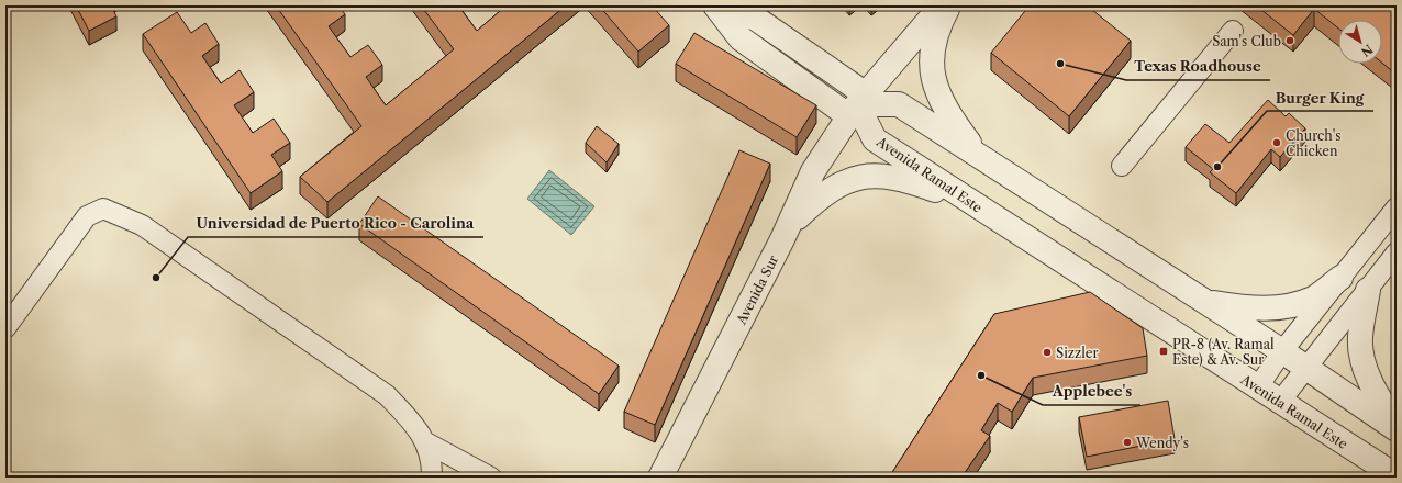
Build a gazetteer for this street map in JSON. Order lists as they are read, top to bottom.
{
  "streets": {
    "street": ["Avenida Ramal Este", "Avenida Sur"]
  },
  "crossings": [
    ["Avenida Ramal Este", "Avenida Sur"]
  ],
  "places": {
    "other": [
      "Sam's Club",
      "Texas Roadhouse",
      "Church's Chicken",
      "Burger King",
      "Universidad de Puerto Rico - Carolina",
      "Sizzler",
      "Applebee's",
      "Wendy's"
    ],
    "transit": ["PR-8 (Av. Ramal Este) & Av. Sur"]
  },
  "north": "bottom right"
}
